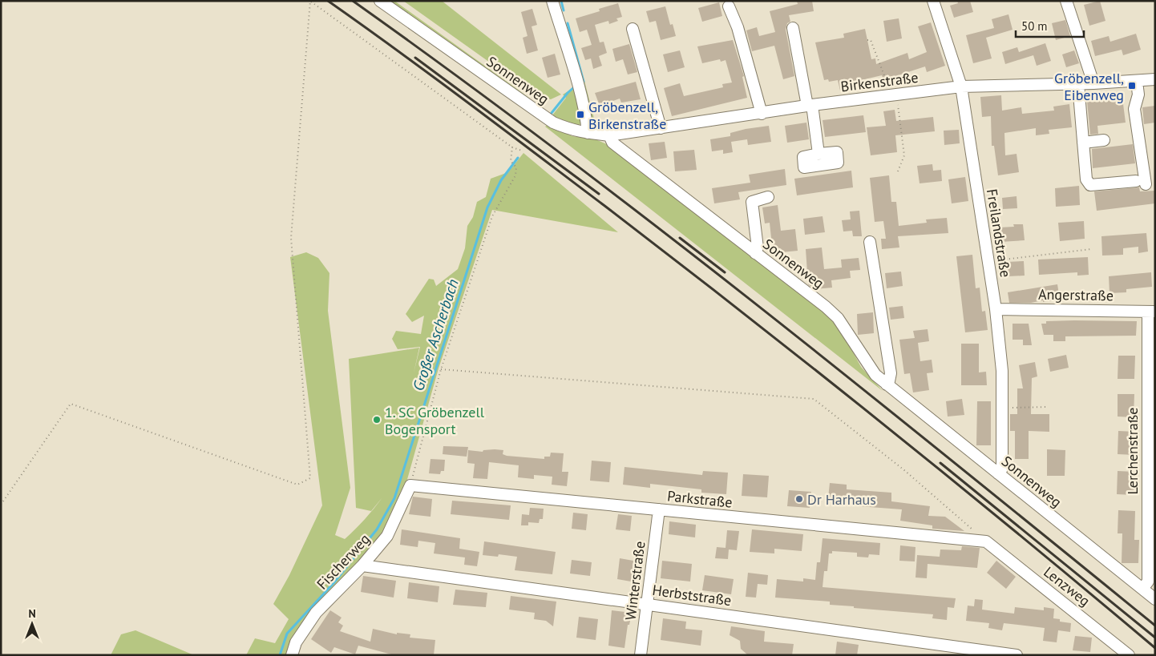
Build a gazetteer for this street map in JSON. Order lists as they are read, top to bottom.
{
  "streets": {
    "street": [
      "Sonnenweg",
      "Birkenstraße",
      "Freilandstraße",
      "Angerstraße",
      "Lerchenstraße",
      "Parkstraße",
      "Fischerweg",
      "Winterstraße",
      "Lenzweg",
      "Herbststraße"
    ]
  },
  "crossings": [
    ["Sonnenweg", "Birkenstraße"],
    ["Sonnenweg", "Freilandstraße"],
    ["Sonnenweg", "Lerchenstraße"],
    ["Birkenstraße", "Freilandstraße"],
    ["Freilandstraße", "Angerstraße"],
    ["Angerstraße", "Lerchenstraße"],
    ["Parkstraße", "Fischerweg"],
    ["Parkstraße", "Winterstraße"],
    ["Parkstraße", "Lenzweg"],
    ["Fischerweg", "Herbststraße"],
    ["Winterstraße", "Herbststraße"]
  ],
  "water": ["Großer Ascherbach"],
  "places": {
    "transit": ["Gröbenzell, Eibenweg", "Gröbenzell, Birkenstraße"],
    "other": ["1. SC Gröbenzell Bogensport", "Dr Harhaus"]
  },
  "scale_bar": "50 m",
  "north": "top"
}
